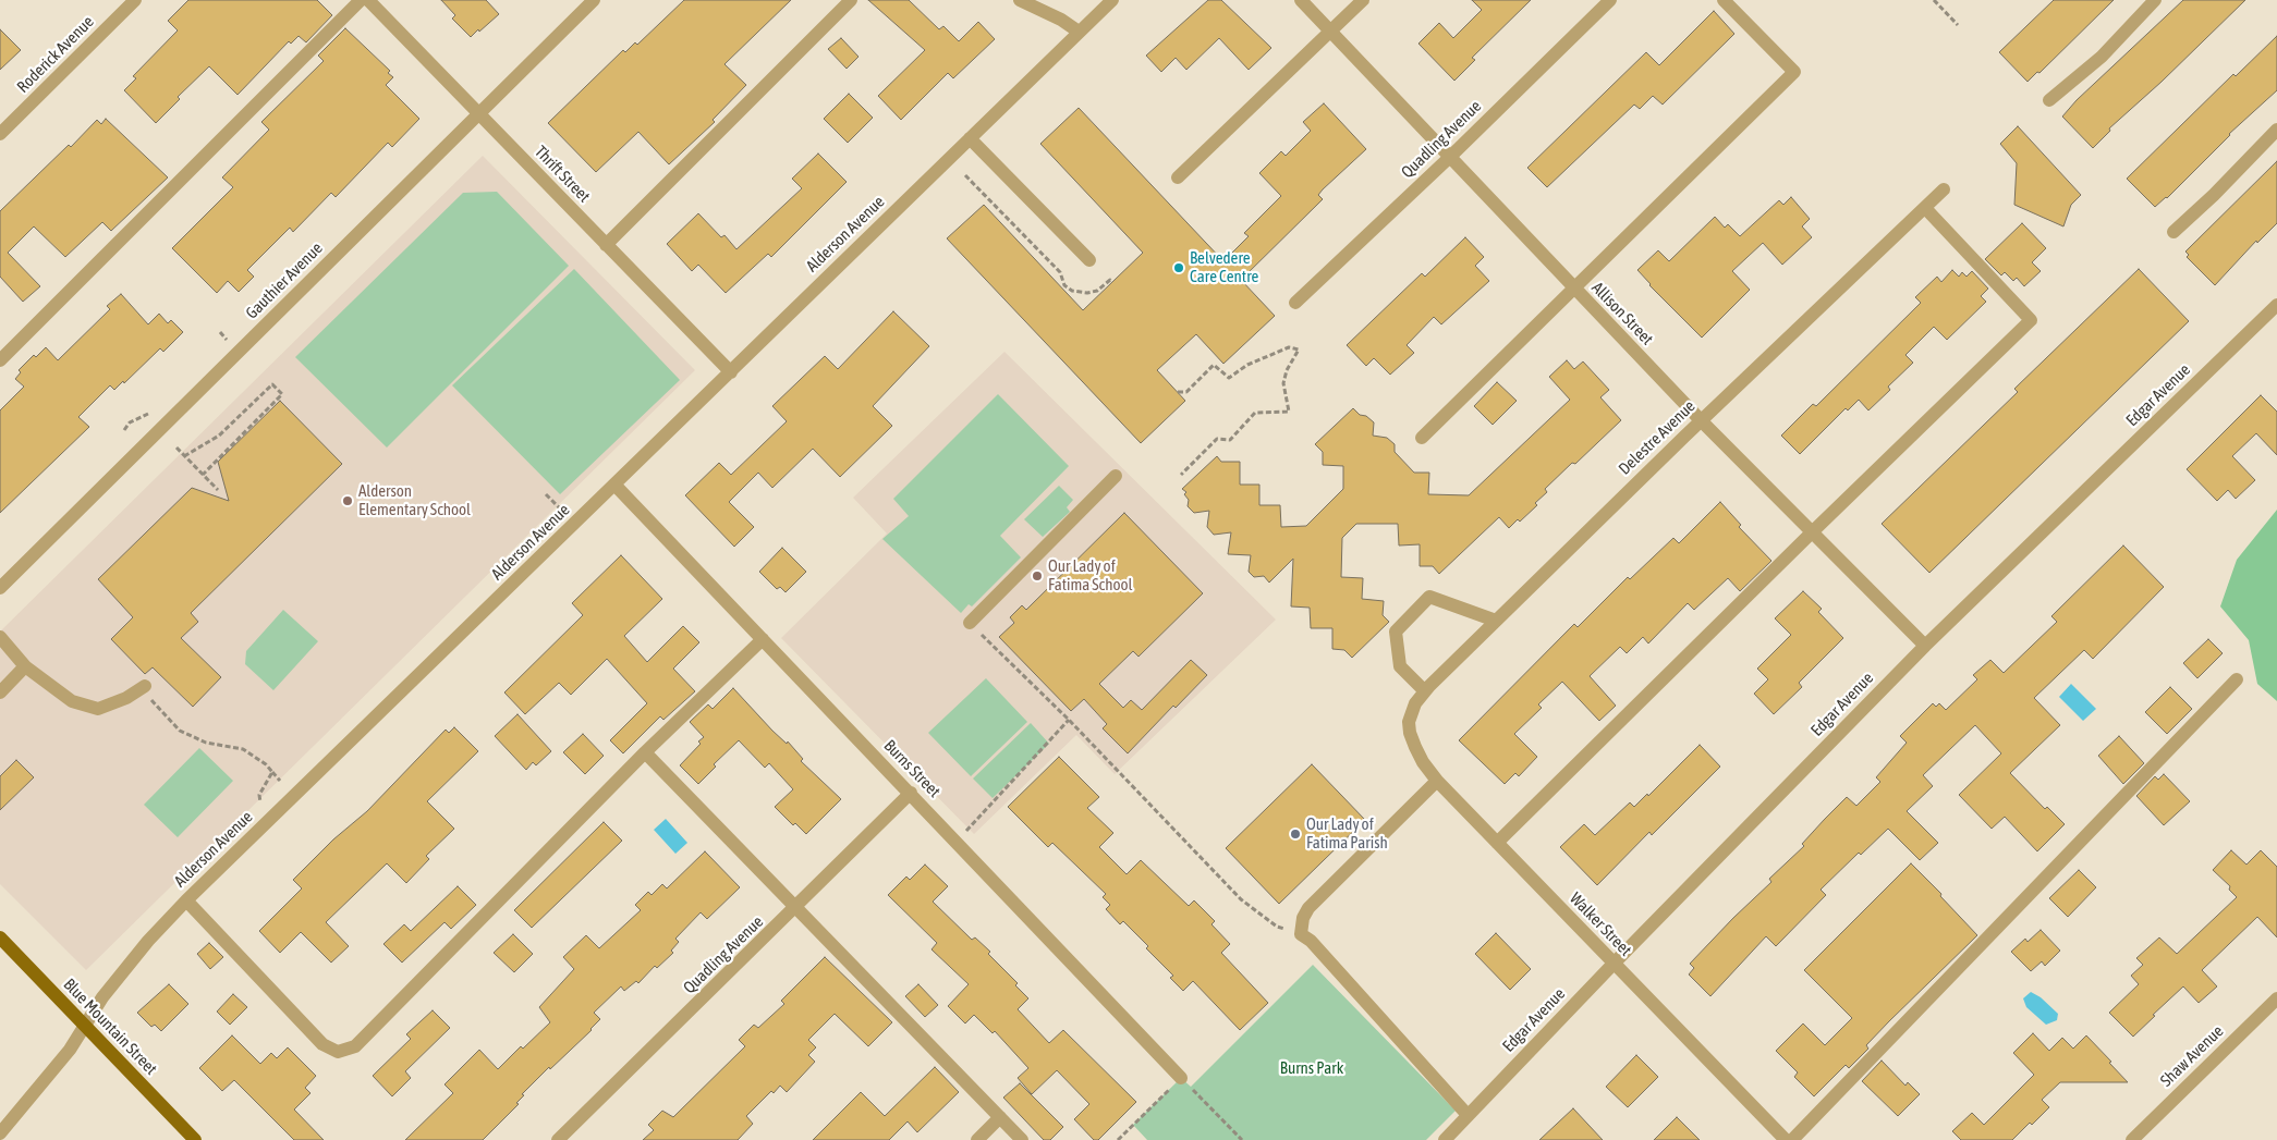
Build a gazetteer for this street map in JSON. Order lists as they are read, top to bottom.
{
  "streets": {
    "main road": ["Blue Mountain Street"],
    "street": [
      "Roderick Avenue",
      "Quadling Avenue",
      "Thrift Street",
      "Alderson Avenue",
      "Gauthier Avenue",
      "Allison Street",
      "Edgar Avenue",
      "Delestre Avenue",
      "Burns Street",
      "Walker Street",
      "Shaw Avenue"
    ]
  },
  "crossings": [
    ["Quadling Avenue", "Allison Street"],
    ["Quadling Avenue", "Burns Street"],
    ["Thrift Street", "Alderson Avenue"],
    ["Thrift Street", "Gauthier Avenue"],
    ["Alderson Avenue", "Burns Street"],
    ["Alderson Avenue", "Blue Mountain Street"],
    ["Allison Street", "Edgar Avenue"],
    ["Allison Street", "Delestre Avenue"],
    ["Edgar Avenue", "Walker Street"],
    ["Delestre Avenue", "Walker Street"]
  ],
  "parks": ["Burns Park"],
  "places": [
    "Belvedere Care Centre",
    "Alderson Elementary School",
    "Our Lady of Fatima School",
    "Our Lady of Fatima Parish"
  ]
}
